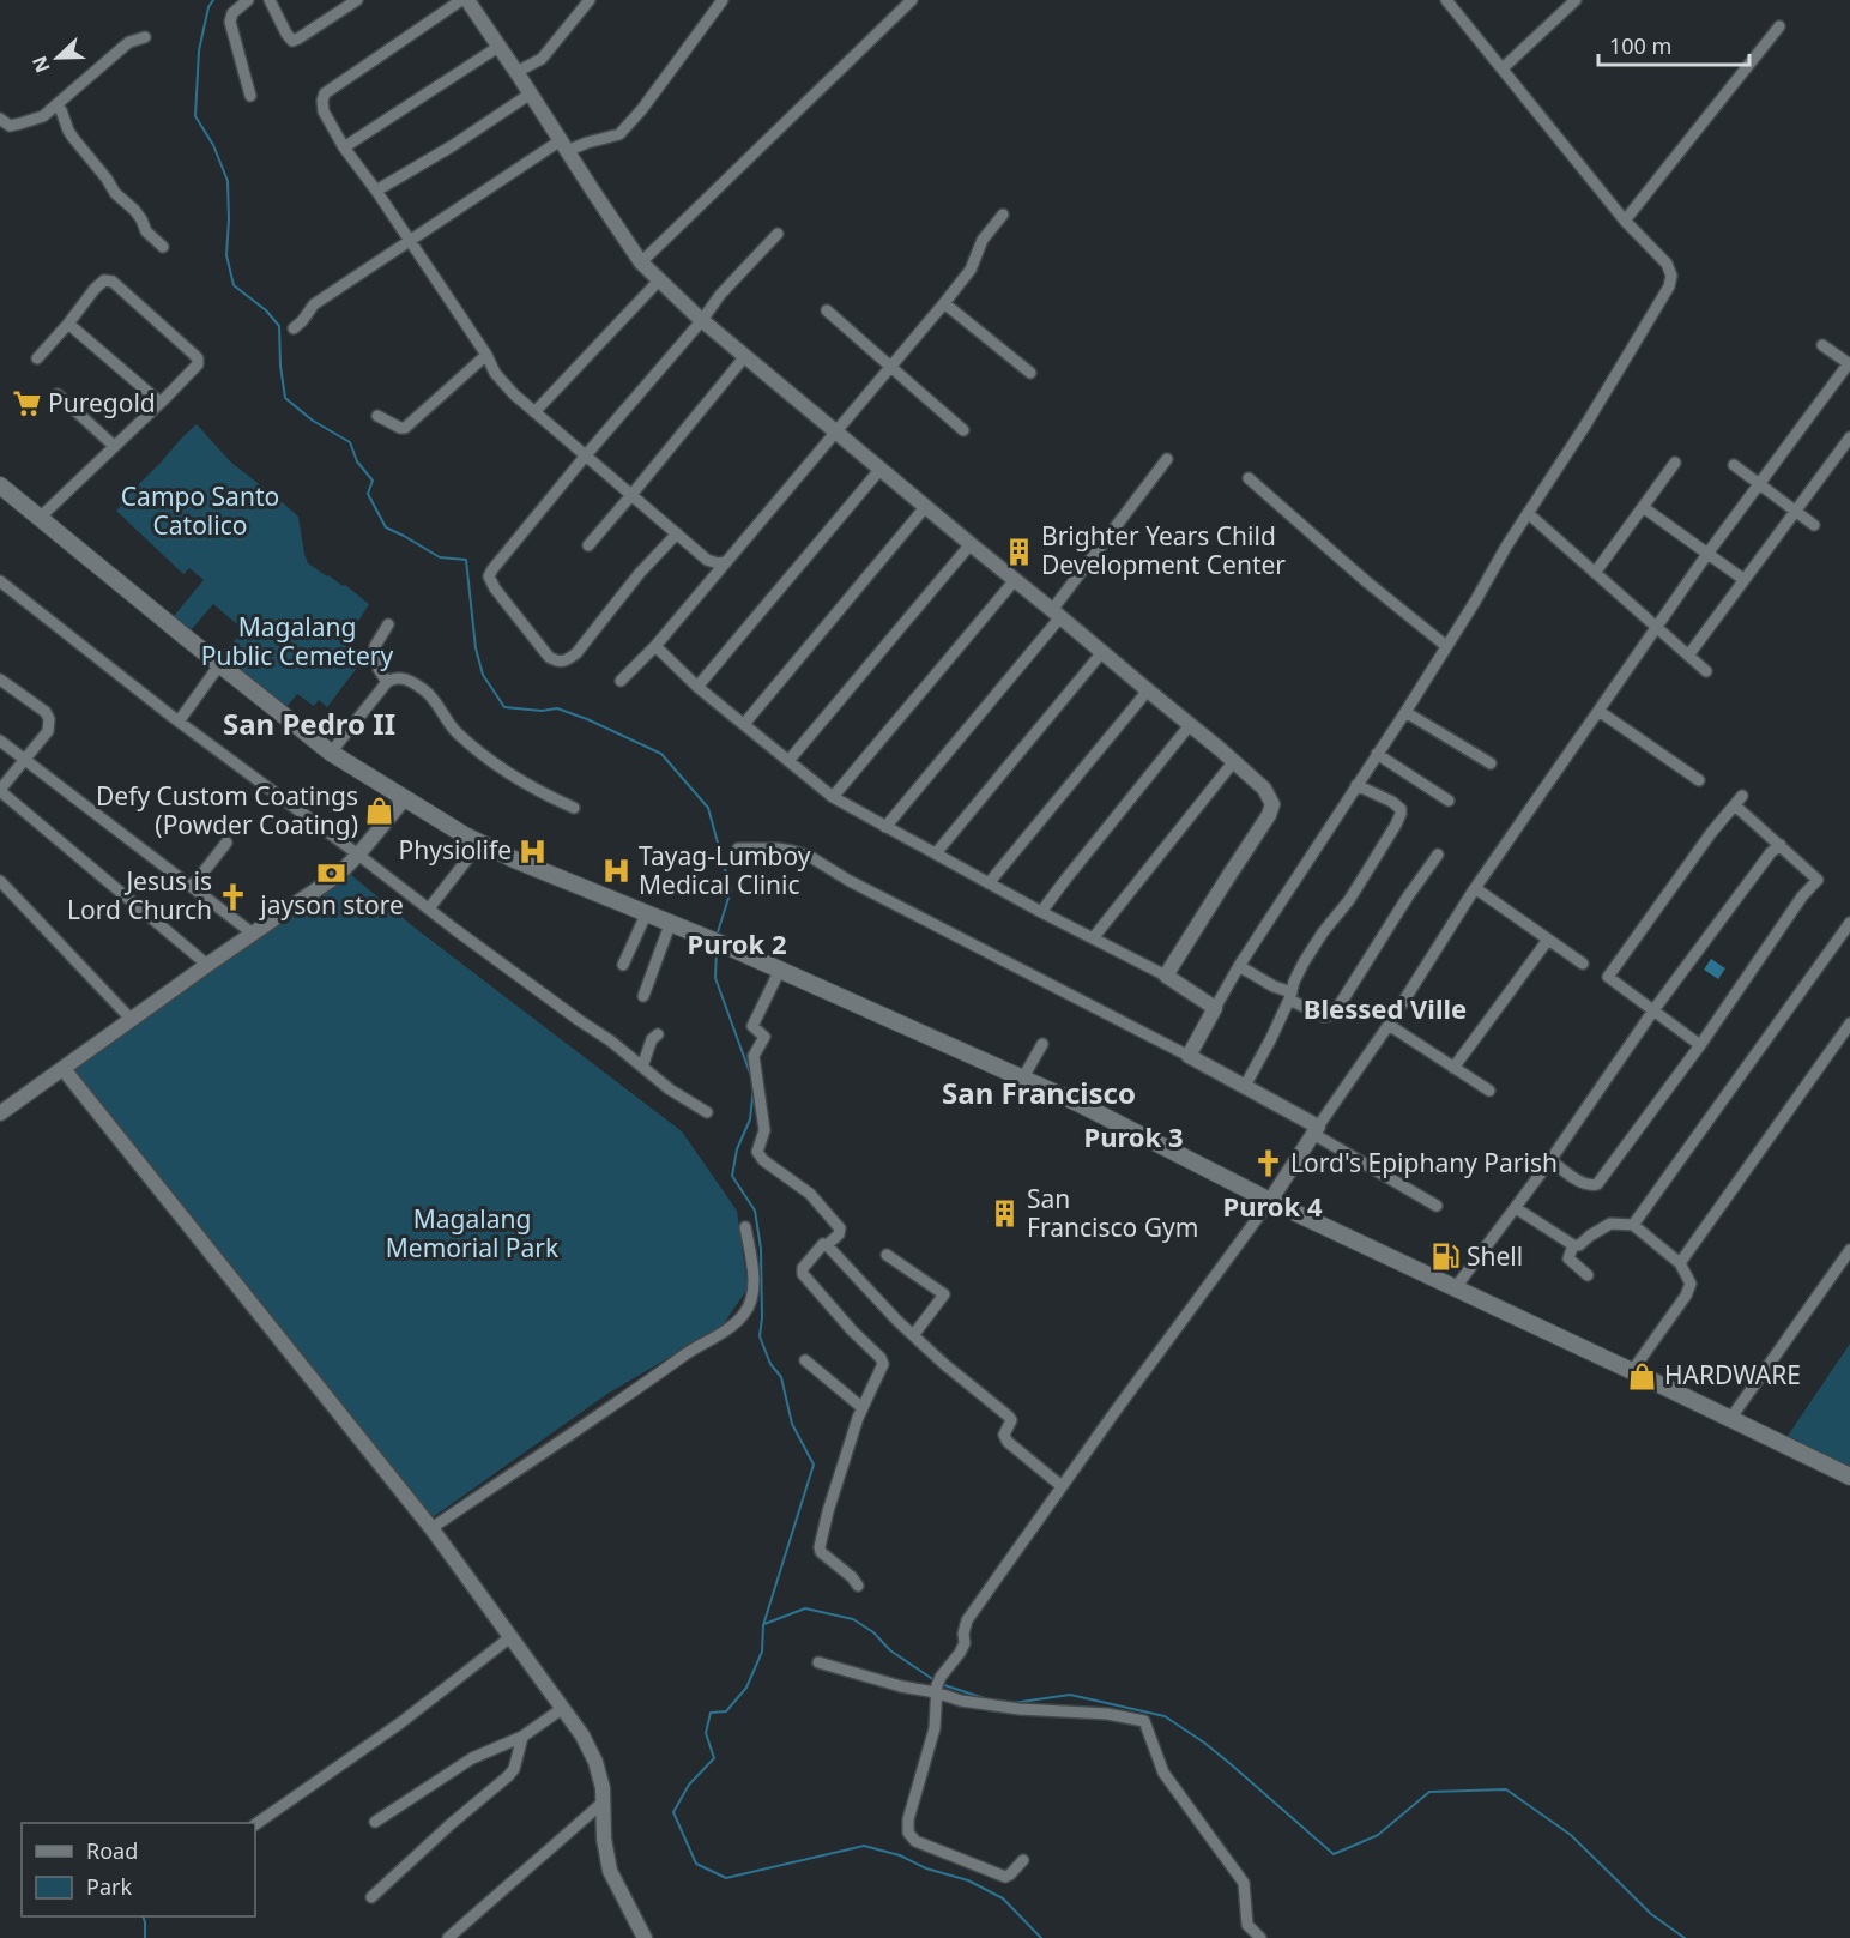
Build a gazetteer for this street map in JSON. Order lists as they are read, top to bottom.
{
  "districts": [
    "San Pedro II",
    "Purok 2",
    "Blessed Ville",
    "San Francisco",
    "Purok 3",
    "Purok 4"
  ],
  "parks": ["Campo Santo Catolico", "Magalang Public Cemetery", "Magalang Memorial Park"],
  "places": {
    "supermarket": ["Puregold"],
    "building": ["Brighter Years Child Development Center", "San Francisco Gym"],
    "shop": ["Defy Custom Coatings (Powder Coating)", "HARDWARE"],
    "hospital": ["Physiolife", "Tayag-Lumboy Medical Clinic"],
    "bank": ["jayson store"],
    "church": ["Jesus is Lord Church", "Lord's Epiphany Parish"],
    "fuel station": ["Shell"]
  },
  "legend": ["Road", "Park"],
  "scale_bar": "100 m",
  "north": "left"
}
